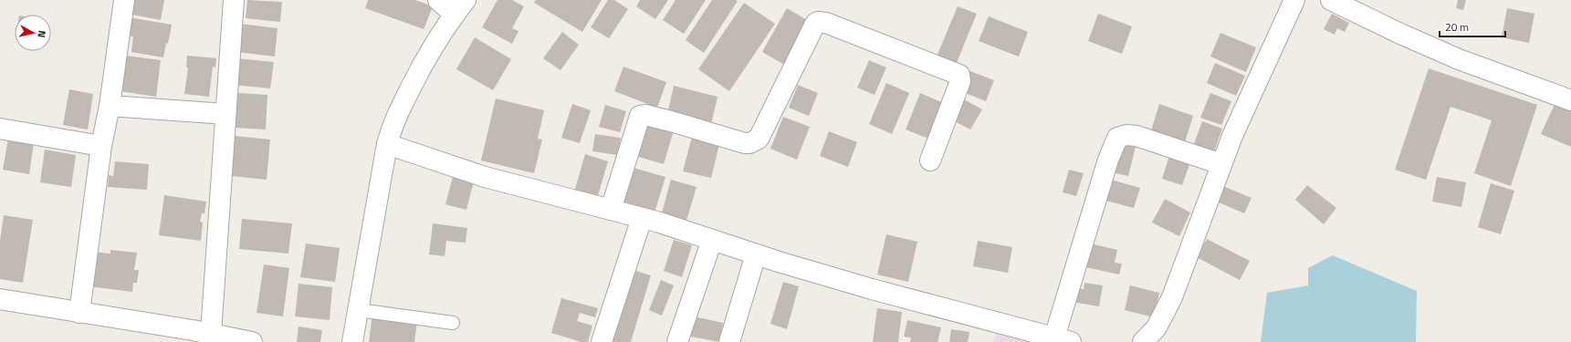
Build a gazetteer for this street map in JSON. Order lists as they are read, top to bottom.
{
  "scale_bar": "20 m",
  "north": "right"
}
